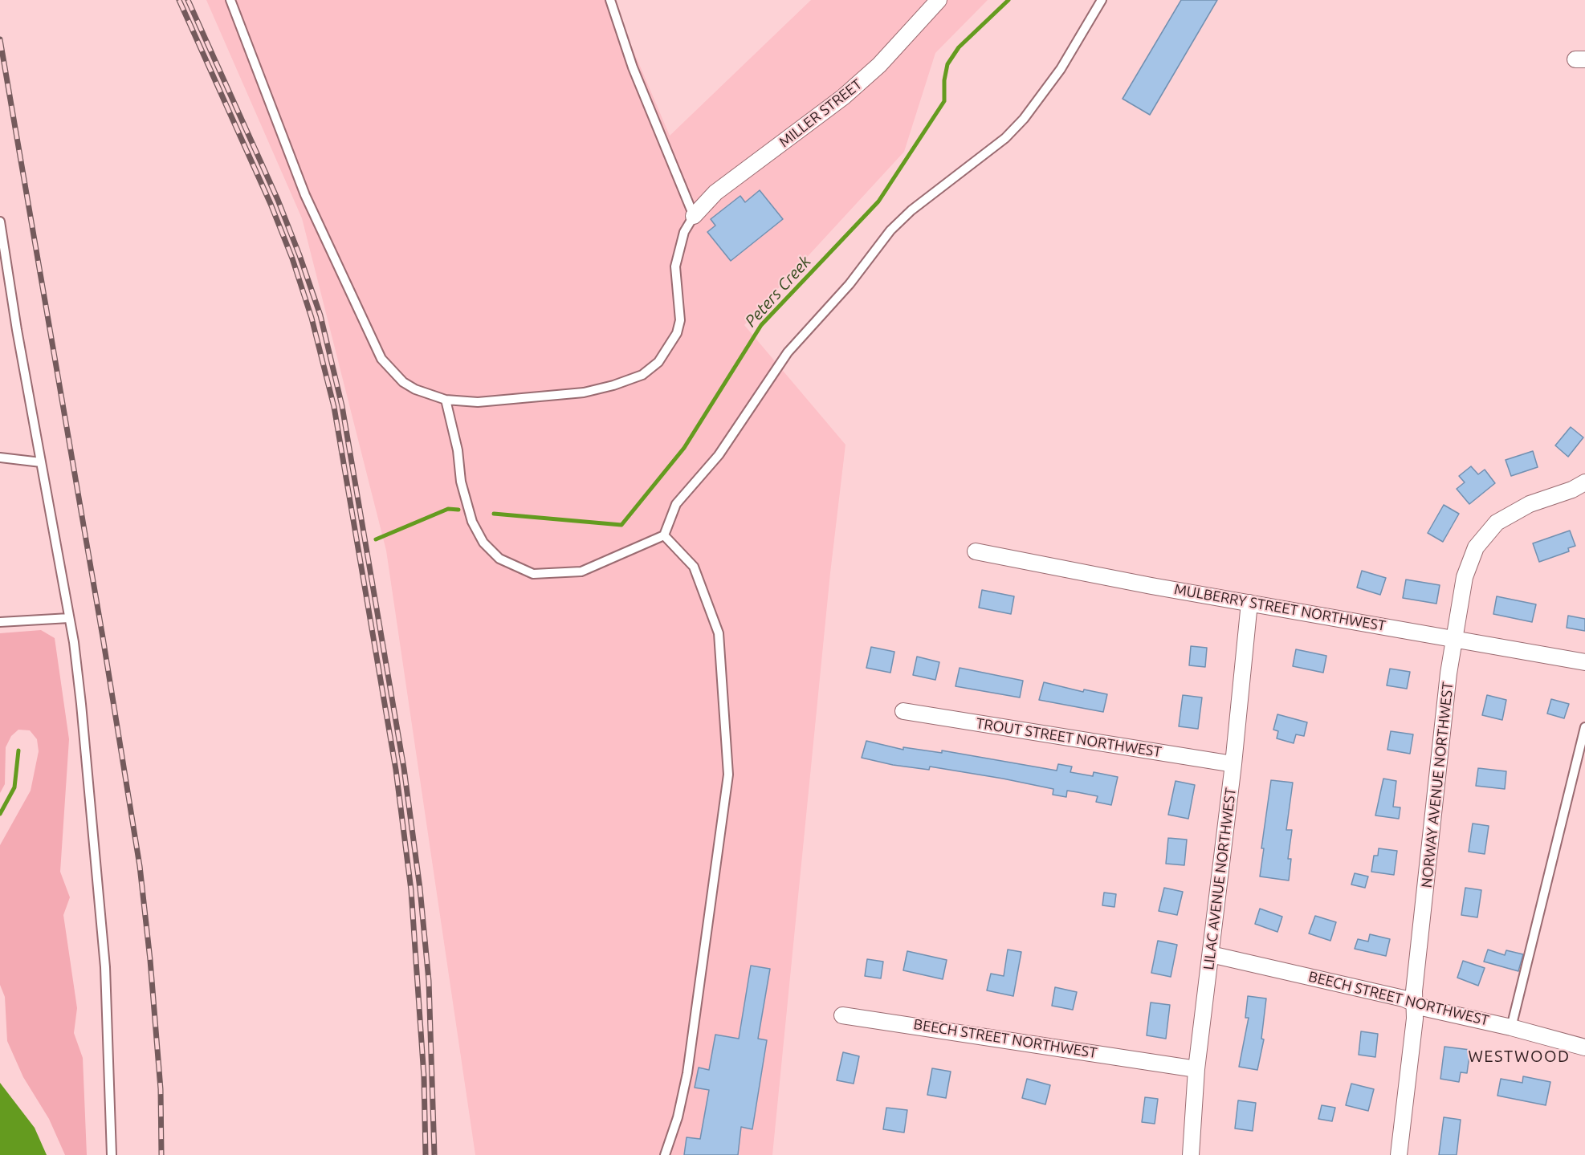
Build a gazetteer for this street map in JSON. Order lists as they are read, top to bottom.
{
  "streets": {
    "street": [
      "MILLER STREET",
      "MULBERRY STREET NORTHWEST",
      "TROUT STREET NORTHWEST",
      "NORWAY AVENUE NORTHWEST",
      "LILAC AVENUE NORTHWEST",
      "BEECH STREET NORTHWEST"
    ]
  },
  "crossings": [
    ["MULBERRY STREET NORTHWEST", "NORWAY AVENUE NORTHWEST"],
    ["MULBERRY STREET NORTHWEST", "LILAC AVENUE NORTHWEST"],
    ["TROUT STREET NORTHWEST", "LILAC AVENUE NORTHWEST"],
    ["NORWAY AVENUE NORTHWEST", "BEECH STREET NORTHWEST"],
    ["LILAC AVENUE NORTHWEST", "BEECH STREET NORTHWEST"]
  ],
  "districts": ["WESTWOOD"],
  "water": ["Peters Creek"]
}
